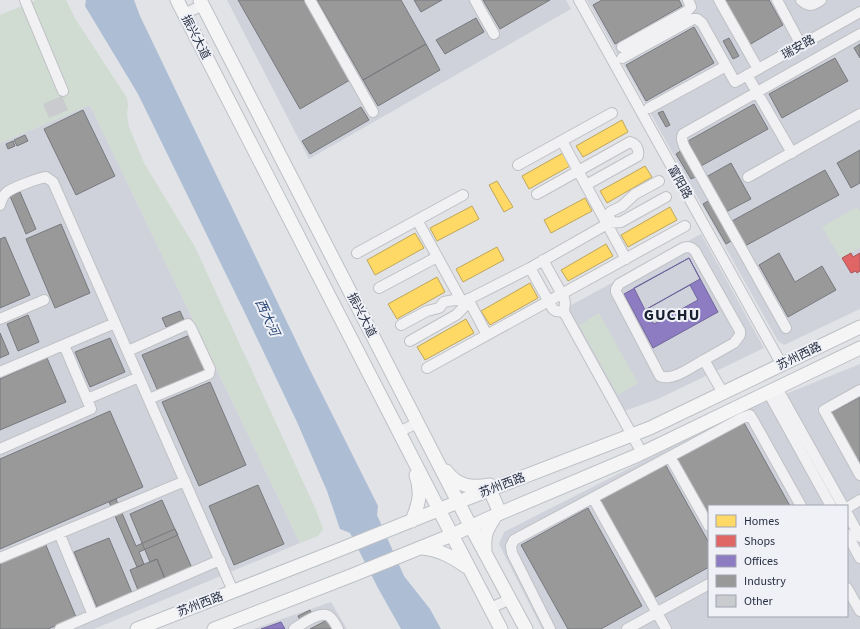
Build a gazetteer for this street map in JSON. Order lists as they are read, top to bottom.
{
  "streets": {
    "main road": ["振兴大道", "苏州西路"],
    "street": ["瑞安路", "富阳路"]
  },
  "crossings": [
    ["振兴大道", "苏州西路"],
    ["富阳路", "苏州西路"]
  ],
  "districts": ["GUCHU"],
  "water": ["西大河"],
  "legend": [
    "Homes",
    "Shops",
    "Offices",
    "Industry",
    "Other"
  ]
}
